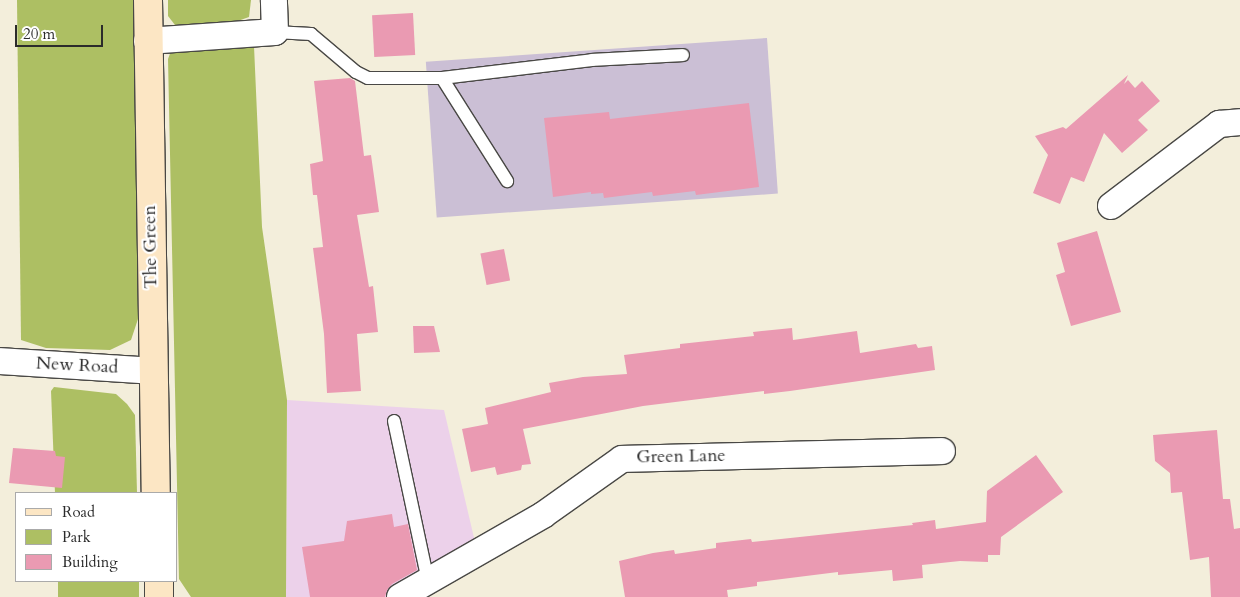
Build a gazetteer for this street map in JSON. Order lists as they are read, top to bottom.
{
  "streets": {
    "street": ["The Green", "New Road", "Green Lane"]
  },
  "crossings": [
    ["The Green", "New Road"]
  ],
  "legend": ["Road", "Park", "Building"],
  "scale_bar": "20 m"
}
